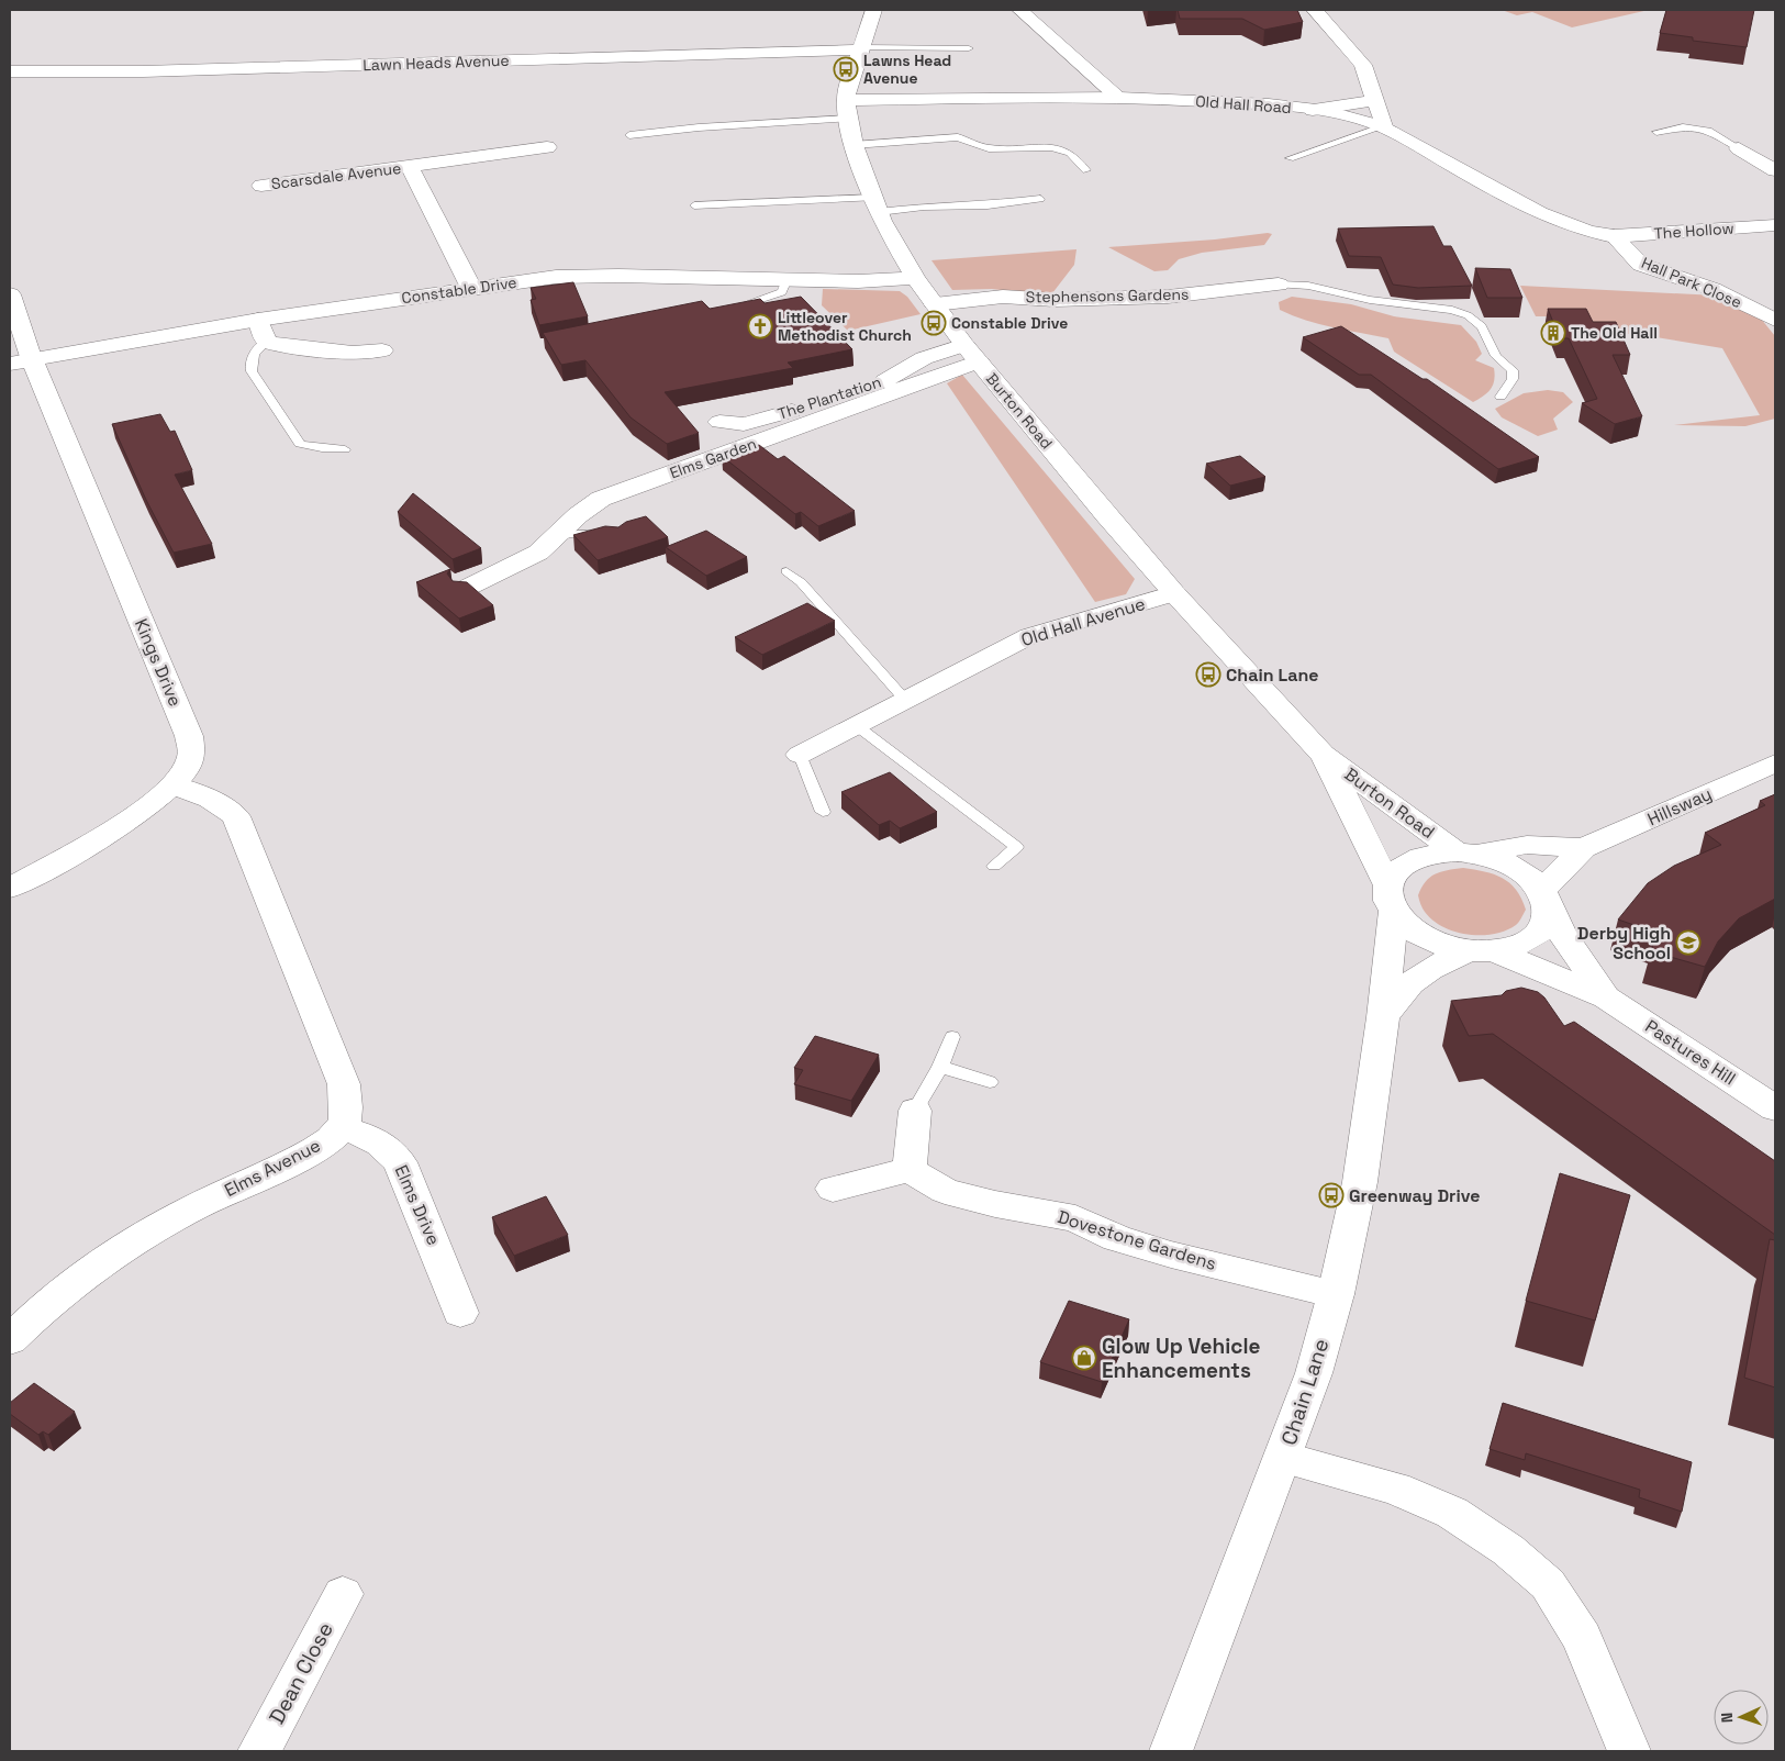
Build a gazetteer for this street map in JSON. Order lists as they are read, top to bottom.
{
  "streets": {
    "street": [
      "Lawn Heads Avenue",
      "Old Hall Road",
      "Scarsdale Avenue",
      "The Hollow",
      "Hall Park Close",
      "Constable Drive",
      "Stephensons Gardens",
      "The Plantation",
      "Burton Road",
      "Elms Garden",
      "Old Hall Avenue",
      "Kings Drive",
      "Hillsway",
      "Pastures Hill",
      "Elms Avenue",
      "Elms Drive",
      "Dovestone Gardens",
      "Chain Lane",
      "Dean Close"
    ]
  },
  "crossings": [
    ["Lawn Heads Avenue", "Burton Road"],
    ["Old Hall Road", "The Hollow"],
    ["Old Hall Road", "Hall Park Close"],
    ["Old Hall Road", "Burton Road"],
    ["Scarsdale Avenue", "Constable Drive"],
    ["The Hollow", "Hall Park Close"],
    ["Constable Drive", "Burton Road"],
    ["Constable Drive", "Kings Drive"],
    ["Stephensons Gardens", "Burton Road"],
    ["The Plantation", "Burton Road"],
    ["The Plantation", "Elms Garden"],
    ["Burton Road", "Elms Garden"],
    ["Burton Road", "Old Hall Avenue"],
    ["Burton Road", "Hillsway"],
    ["Burton Road", "Pastures Hill"],
    ["Burton Road", "Chain Lane"],
    ["Kings Drive", "Elms Avenue"],
    ["Hillsway", "Pastures Hill"],
    ["Hillsway", "Chain Lane"],
    ["Pastures Hill", "Chain Lane"],
    ["Elms Avenue", "Elms Drive"],
    ["Dovestone Gardens", "Chain Lane"]
  ],
  "places": {
    "bus stop": [
      "Lawns Head Avenue",
      "Constable Drive",
      "Chain Lane",
      "Greenway Drive"
    ],
    "church": ["Littleover Methodist Church"],
    "building": ["The Old Hall"],
    "school or university": ["Derby High School"],
    "shop": ["Glow Up Vehicle Enhancements"]
  },
  "north": "left"
}
